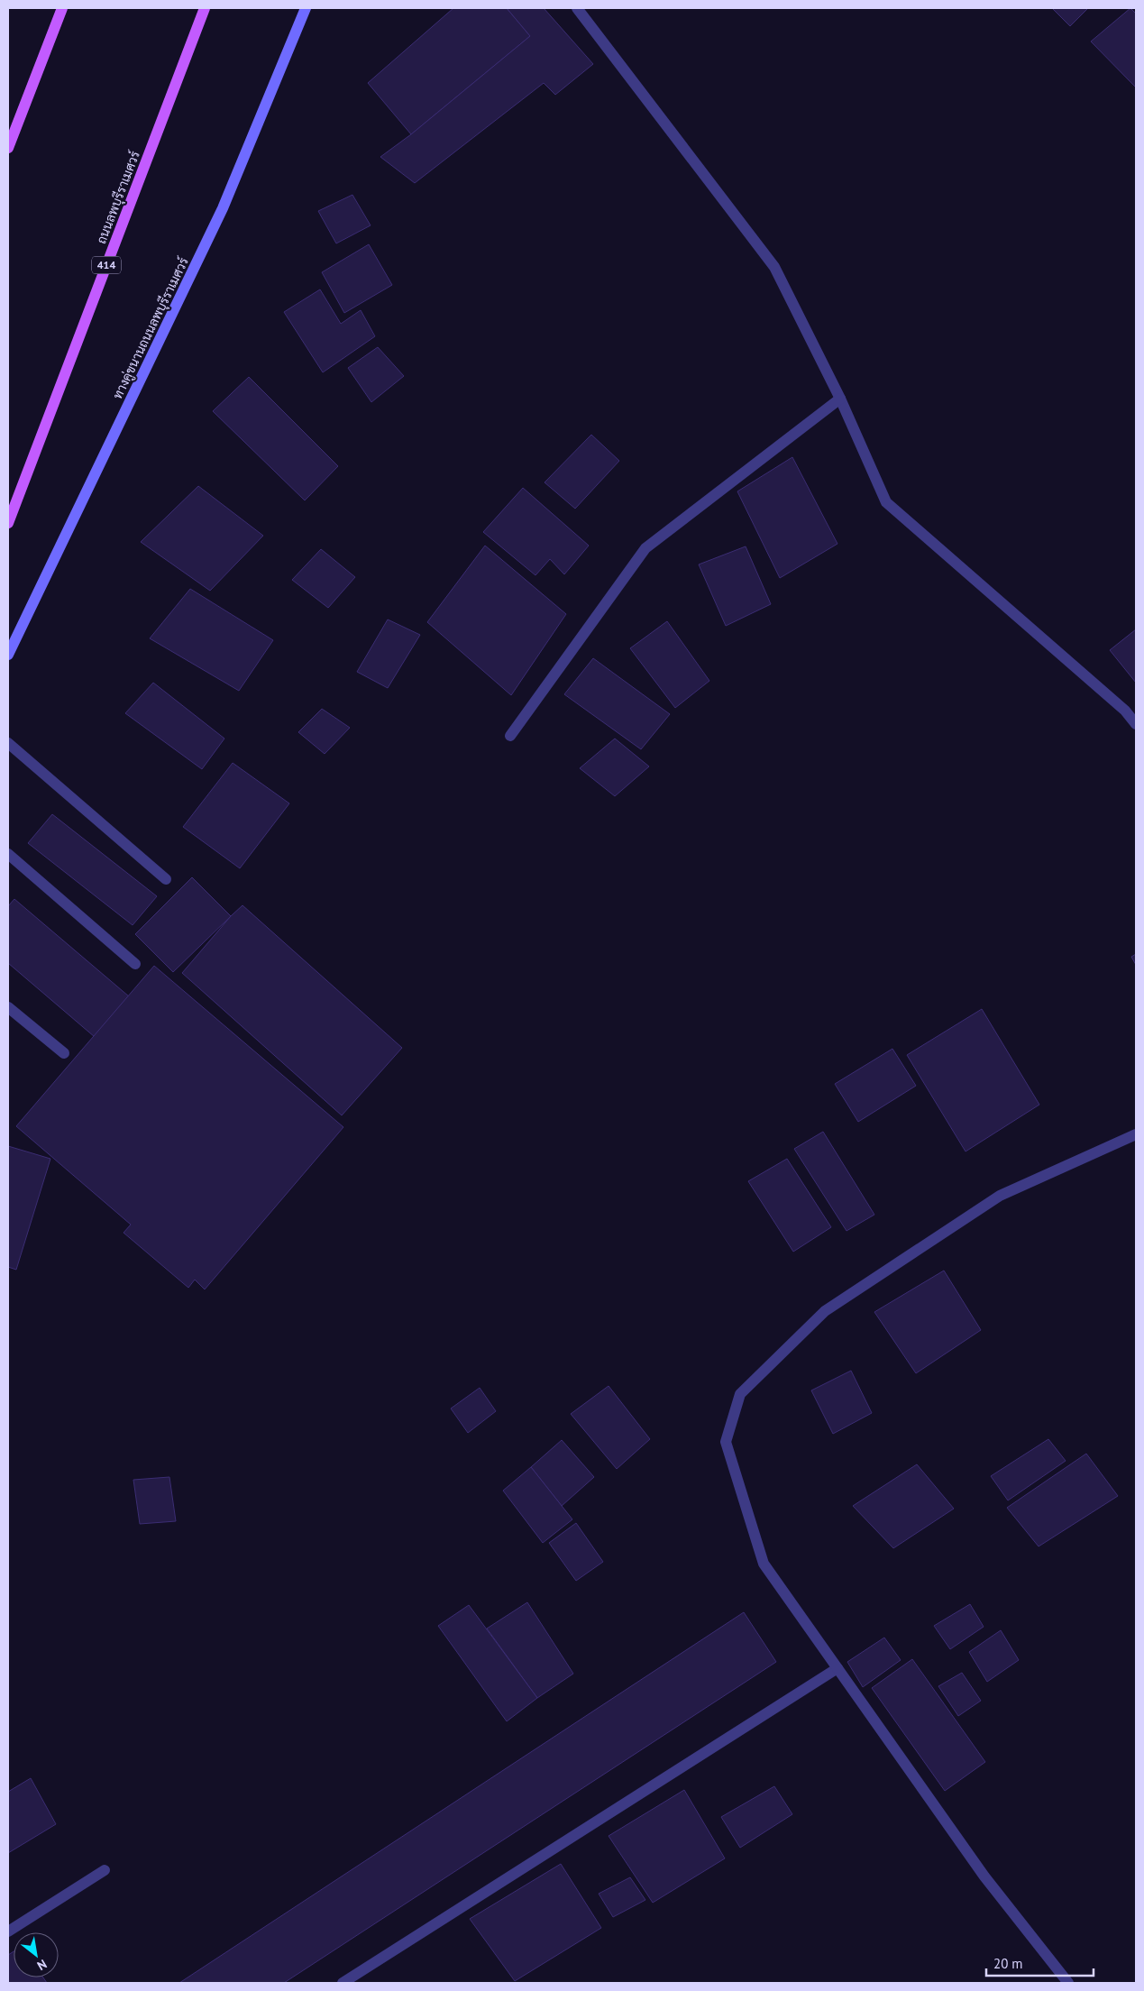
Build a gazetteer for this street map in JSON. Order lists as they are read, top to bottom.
{
  "streets": {
    "main road": ["ถนนลพบุรีราเมศวร์", "414", "ทางคู่ขนานถนนลพบุรีราเมศวร์"]
  },
  "scale_bar": "20 m",
  "north": "bottom right"
}
